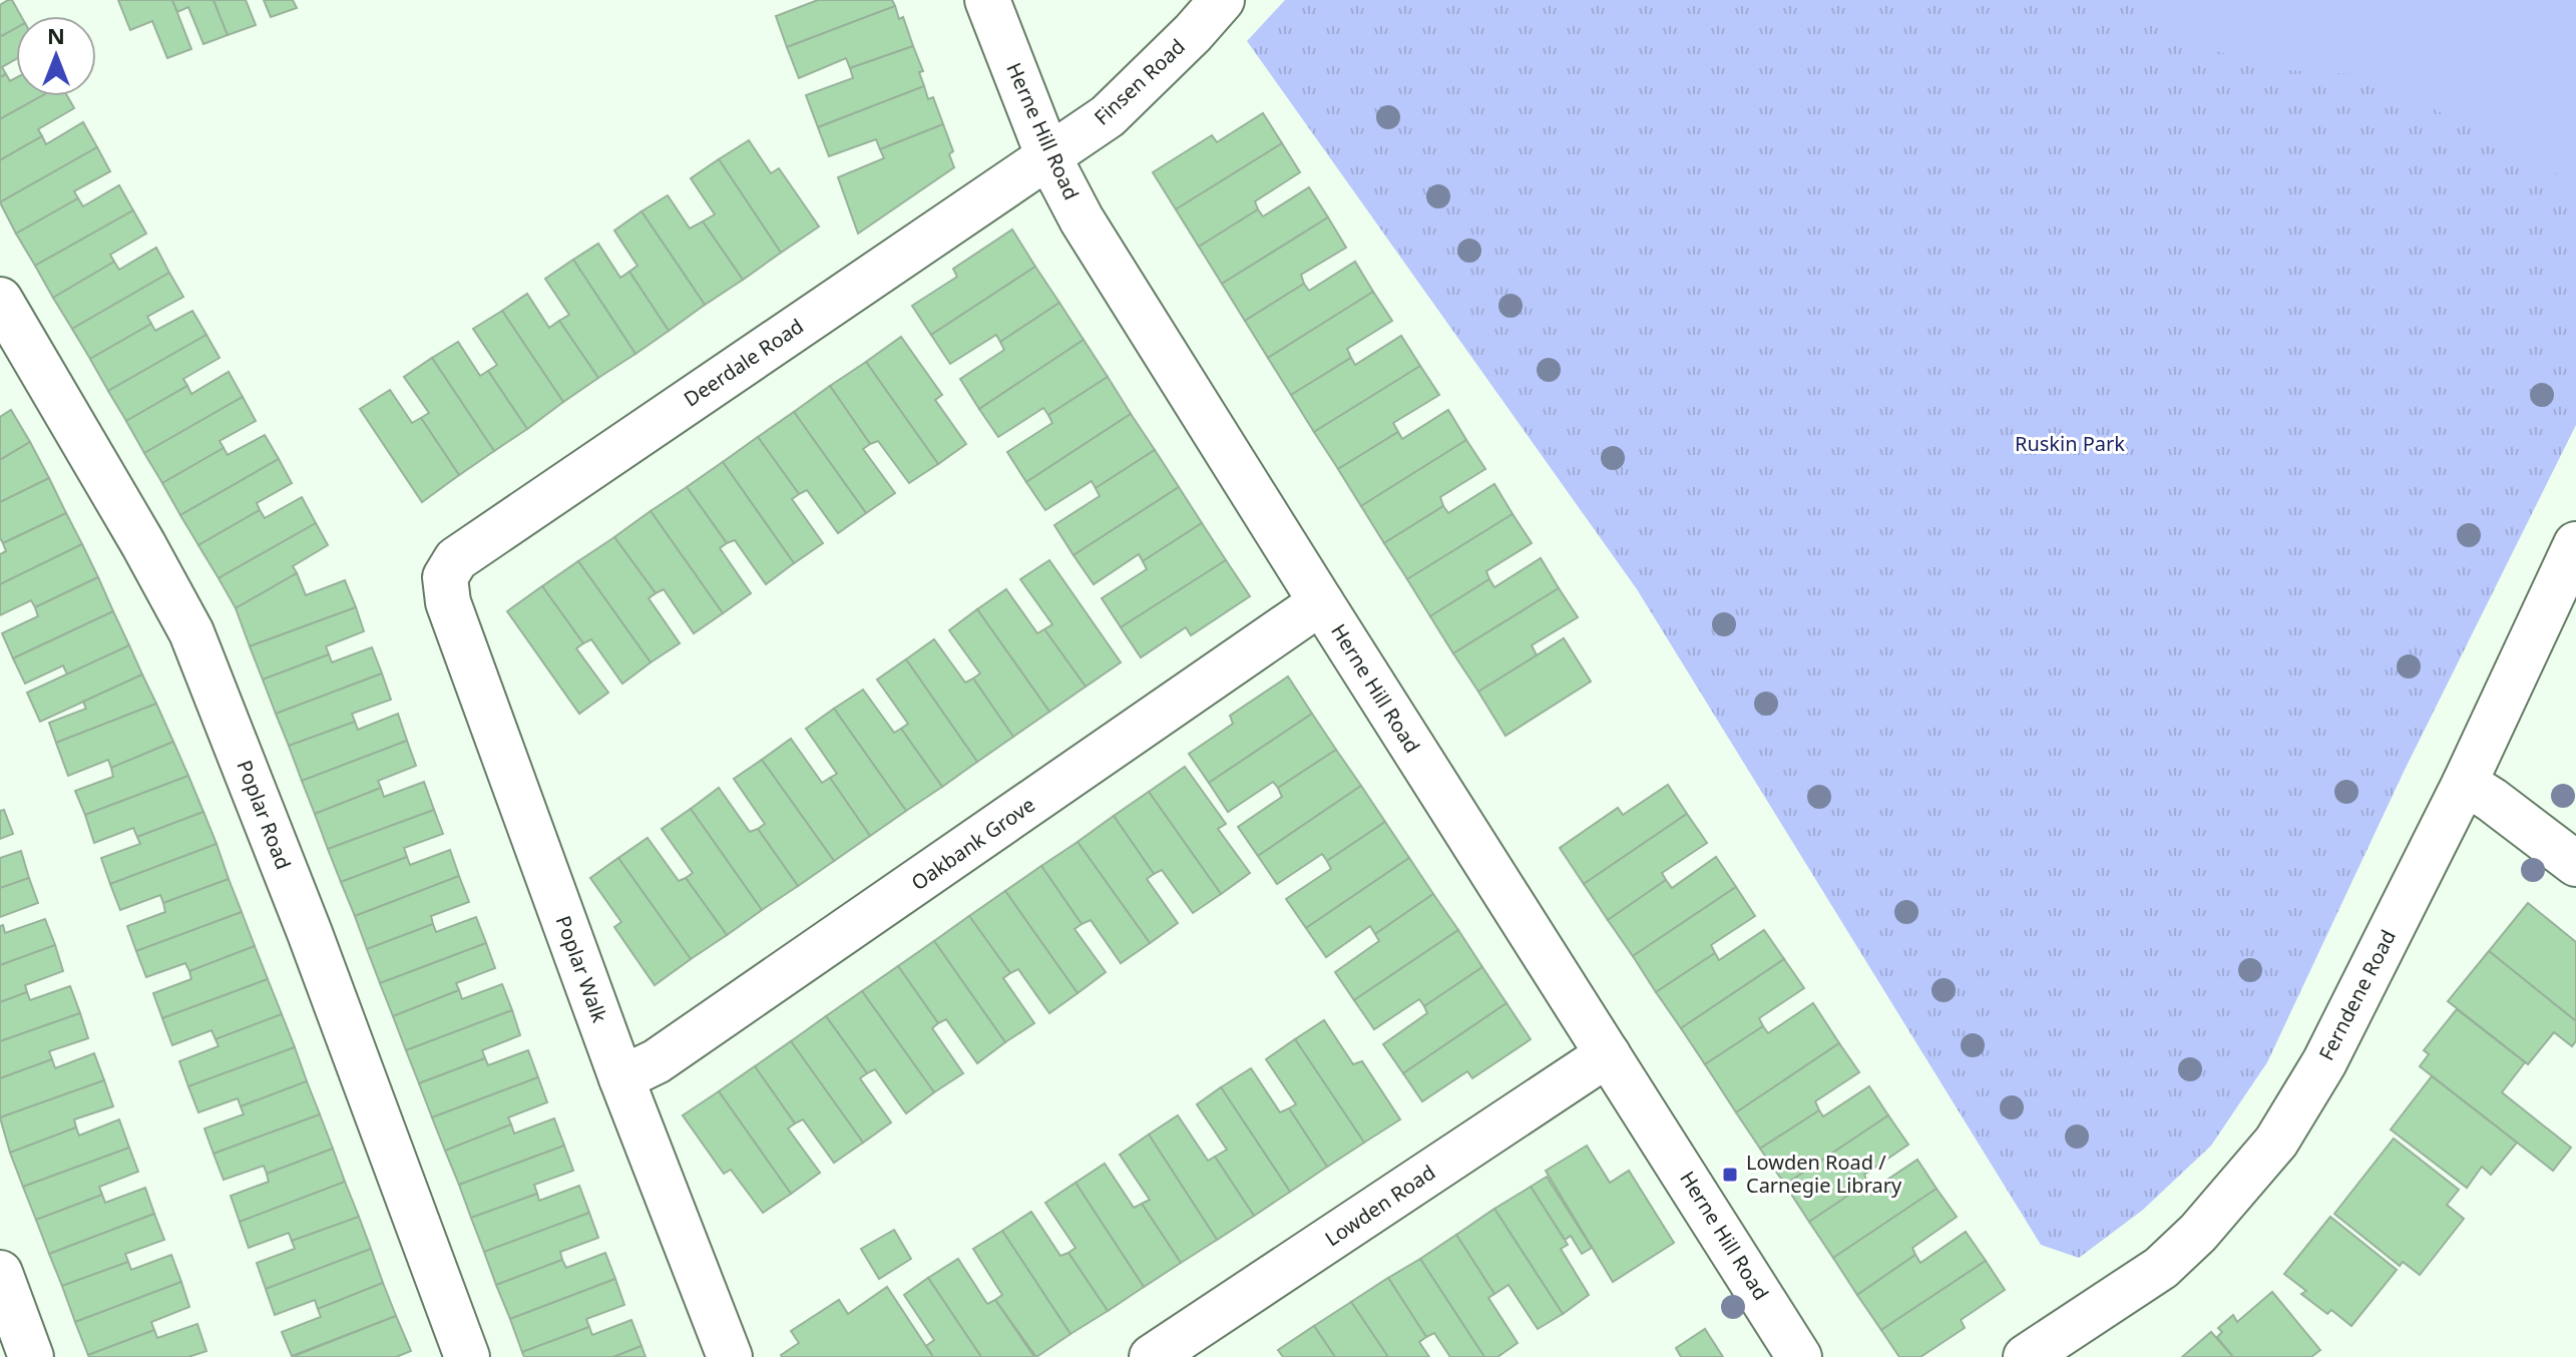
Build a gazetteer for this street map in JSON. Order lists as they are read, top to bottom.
{
  "streets": {
    "street": [
      "Finsen Road",
      "Herne Hill Road",
      "Deerdale Road",
      "Poplar Road",
      "Oakbank Grove",
      "Poplar Walk",
      "Ferndene Road",
      "Lowden Road"
    ]
  },
  "crossings": [
    ["Finsen Road", "Herne Hill Road"],
    ["Finsen Road", "Deerdale Road"],
    ["Herne Hill Road", "Deerdale Road"],
    ["Herne Hill Road", "Oakbank Grove"],
    ["Herne Hill Road", "Lowden Road"],
    ["Deerdale Road", "Poplar Walk"],
    ["Oakbank Grove", "Poplar Walk"]
  ],
  "parks": ["Ruskin Park"],
  "places": {
    "transit": ["Lowden Road / Carnegie Library"]
  },
  "north": "top"
}
